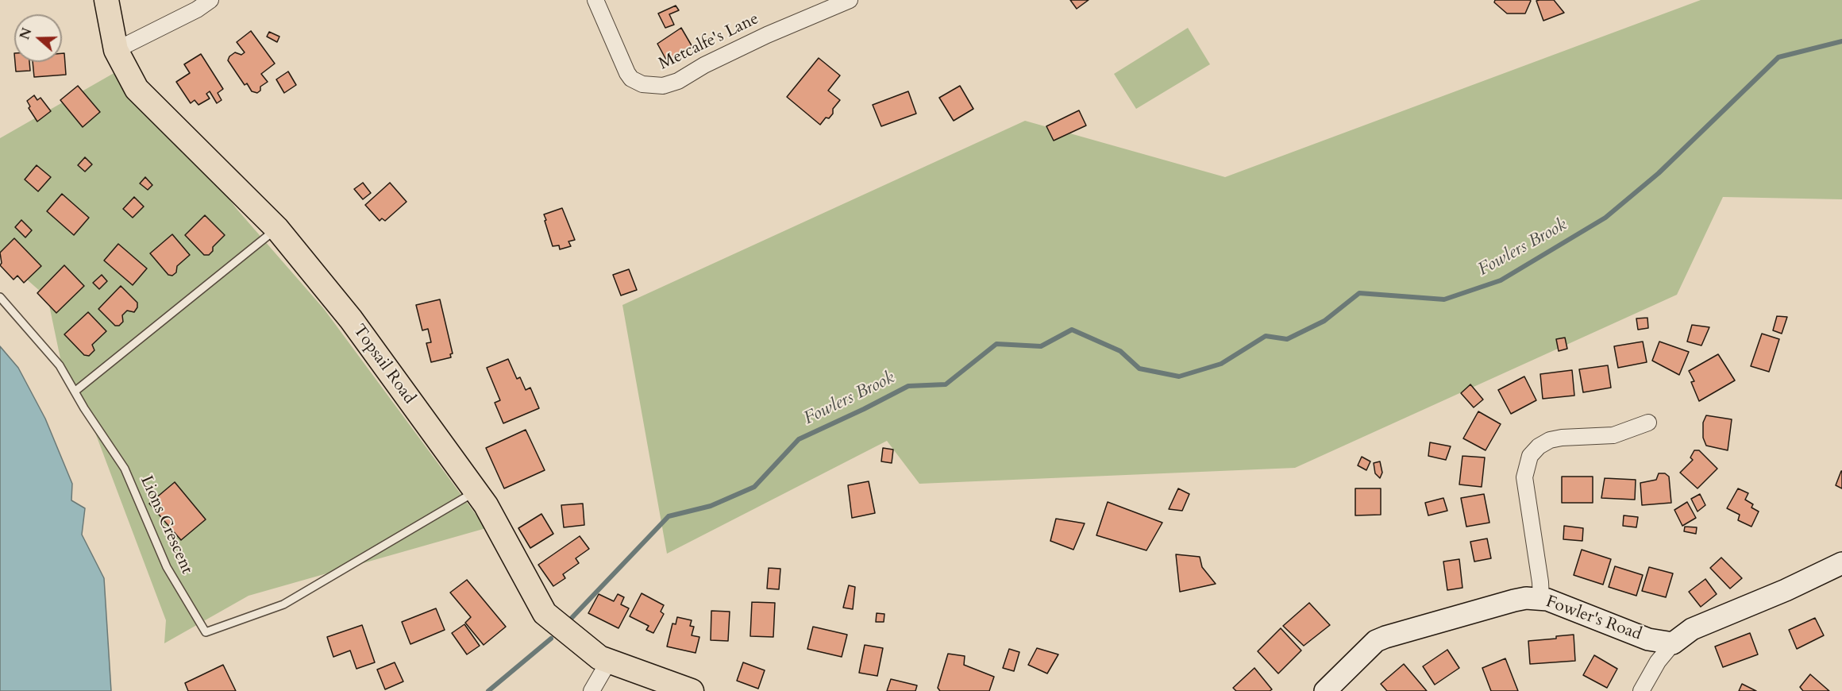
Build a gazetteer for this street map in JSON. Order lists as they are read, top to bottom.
{
  "streets": {
    "main road": ["Topsail Road"],
    "street": ["Metcalfe's Lane", "Fowler's Road"],
    "lane": ["Lions Crescent"]
  },
  "crossings": [
    ["Topsail Road", "Lions Crescent"]
  ],
  "water": ["Fowlers Brook"],
  "north": "left"
}
